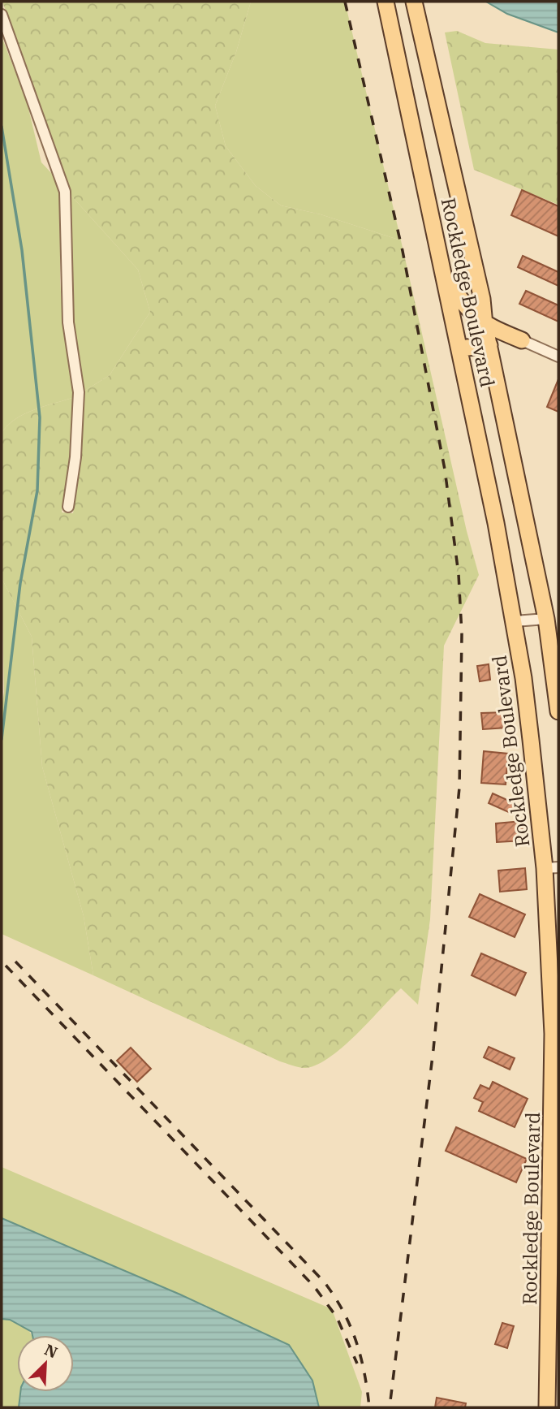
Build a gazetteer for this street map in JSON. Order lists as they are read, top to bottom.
{
  "streets": {
    "main road": ["Rockledge Boulevard"]
  },
  "north": "top right"
}
